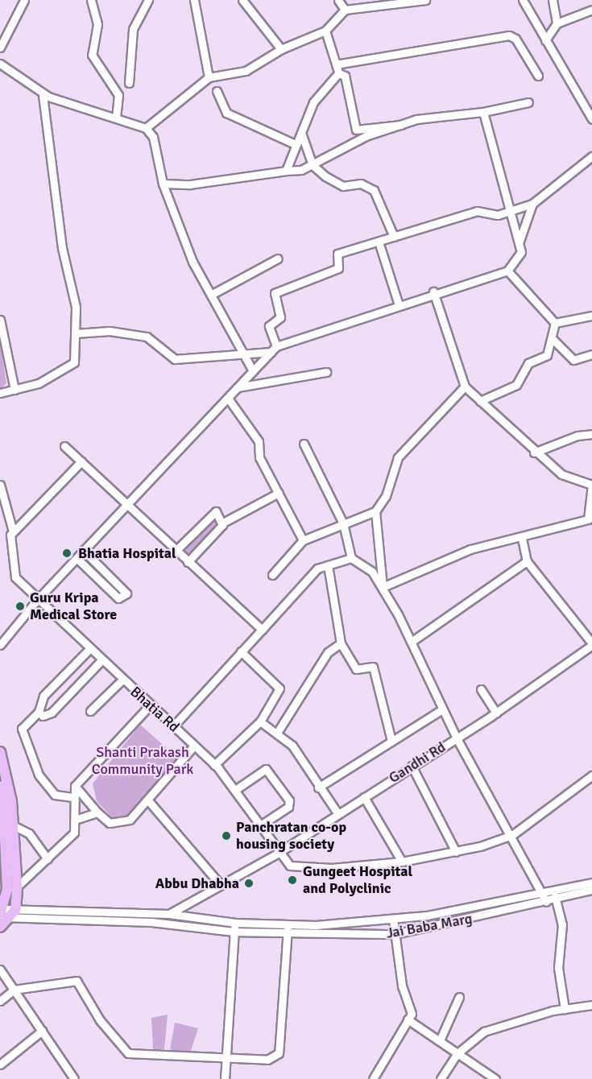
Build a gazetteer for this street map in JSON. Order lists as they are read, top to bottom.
{
  "streets": {
    "street": ["Bhatia Rd", "Gandhi Rd", "Jai Baba Marg"]
  },
  "crossings": [
    ["Bhatia Rd", "Gandhi Rd"],
    ["Gandhi Rd", "Jai Baba Marg"]
  ],
  "parks": ["Shanti Prakash Community Park"],
  "places": [
    "Bhatia Hospital",
    "Guru Kripa Medical Store",
    "Panchratan co-op housing society",
    "Gungeet Hospital and Polyclinic",
    "Abbu Dhabha"
  ]
}
